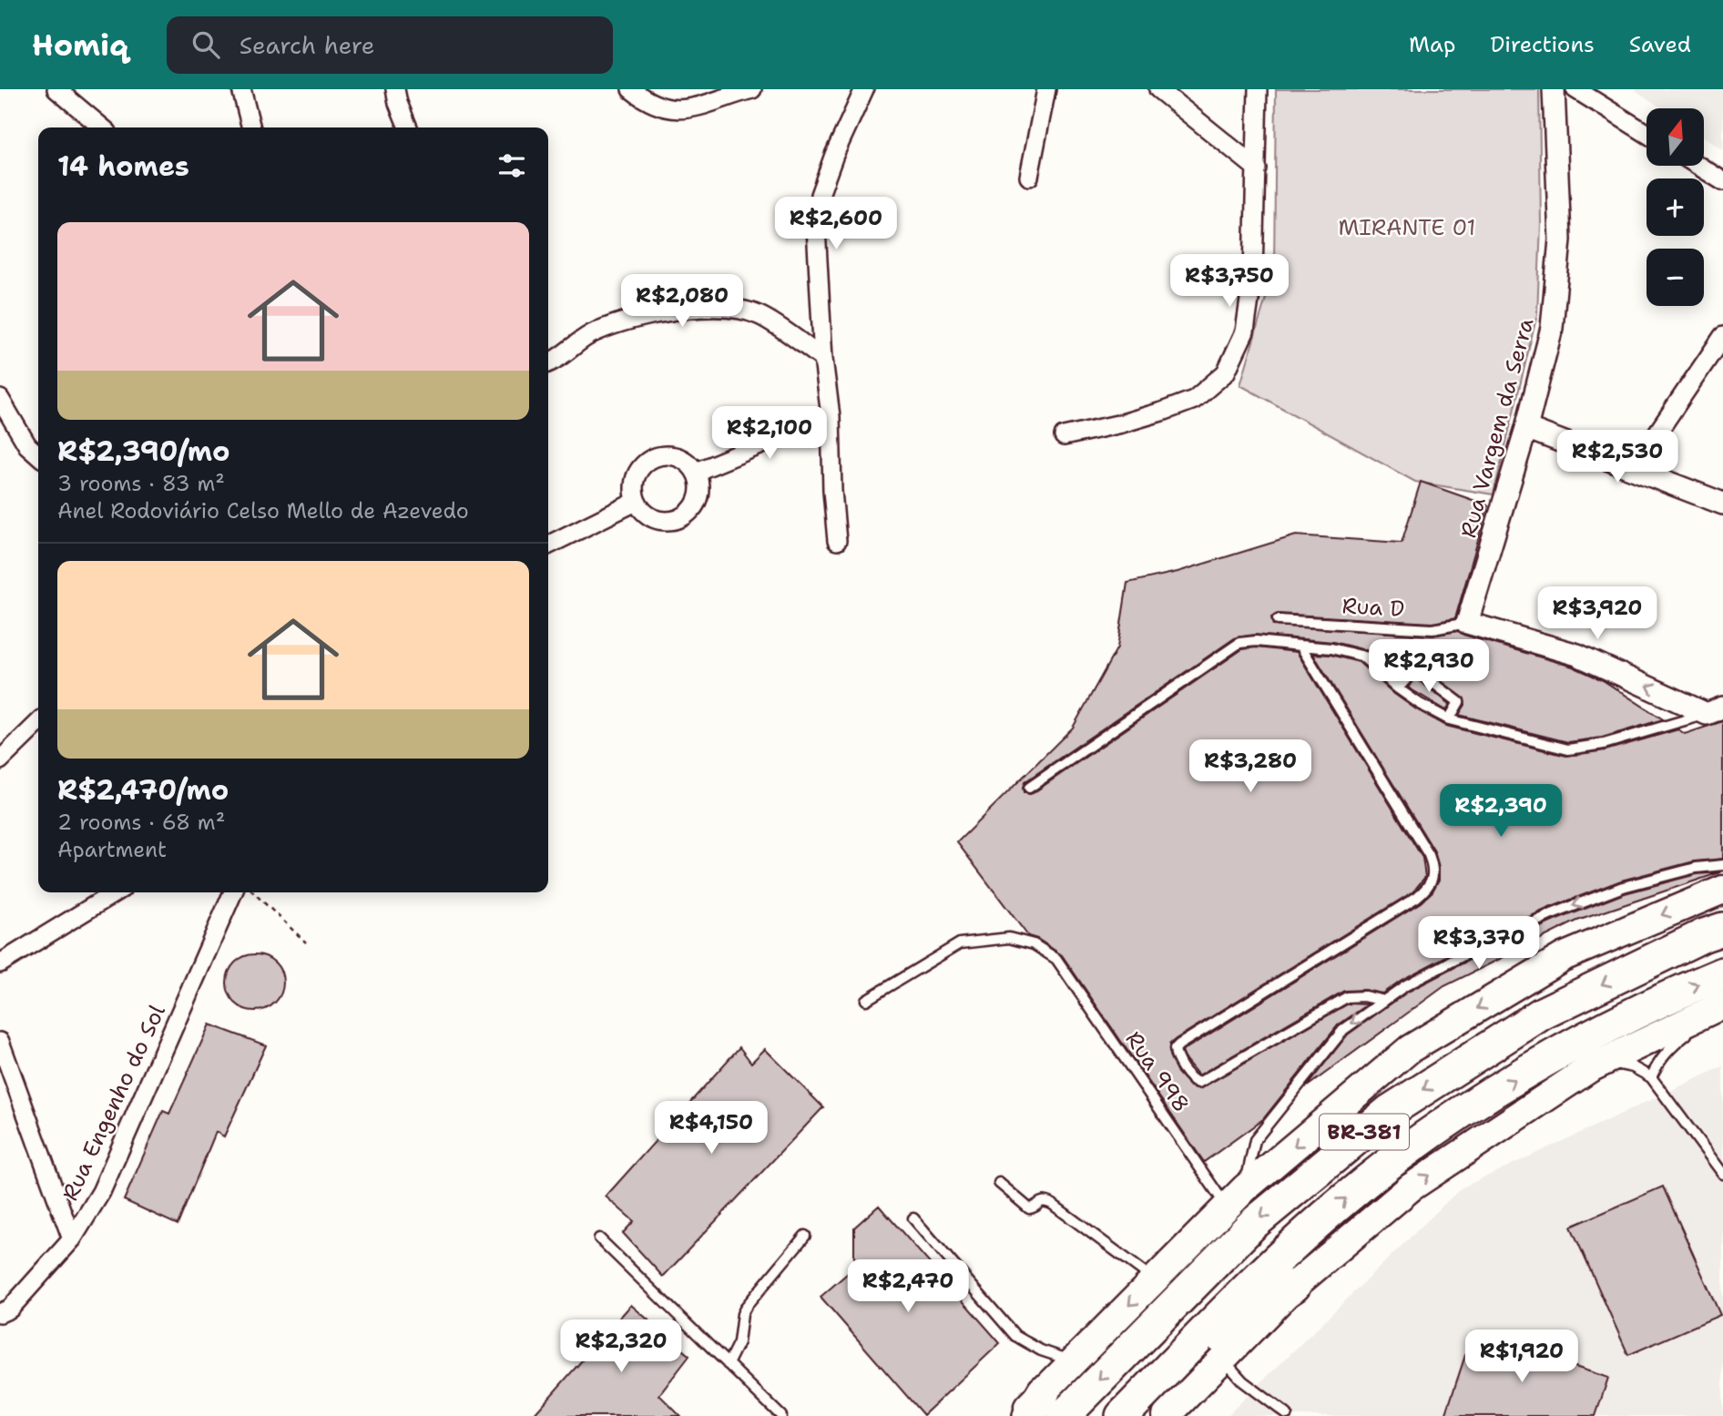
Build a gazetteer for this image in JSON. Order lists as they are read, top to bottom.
{
  "streets": {
    "highway": ["BR-381"],
    "street": ["Rua Vargem da Serra", "Rua Engenho do Sol"],
    "lane": ["Rua D", "Rua 998"]
  },
  "crossings": [
    ["Rua Vargem da Serra", "Rua D"]
  ],
  "parks": ["MIRANTE 01"],
  "north": "top",
  "page": {
    "header": "Homiq",
    "search": "Search here",
    "nav": ["Map", "Directions", "Saved"],
    "map_buttons": ["+", "−"],
    "heading": "14 homes",
    "price": [
      "R$2,600",
      "R$3,750",
      "R$2,080",
      "R$2,100",
      "R$2,530",
      "R$3,920",
      "R$2,930",
      "R$3,280",
      "R$2,390",
      "R$3,370",
      "R$4,150",
      "R$2,470",
      "R$2,320",
      "R$1,920"
    ],
    "list": [
      {
        "name": "R$2,390/mo",
        "note": "3 rooms · 83 m² · Anel Rodoviário Celso Mello de Azevedo"
      },
      {
        "name": "R$2,470/mo",
        "note": "2 rooms · 68 m² · Apartment"
      }
    ]
  }
}
